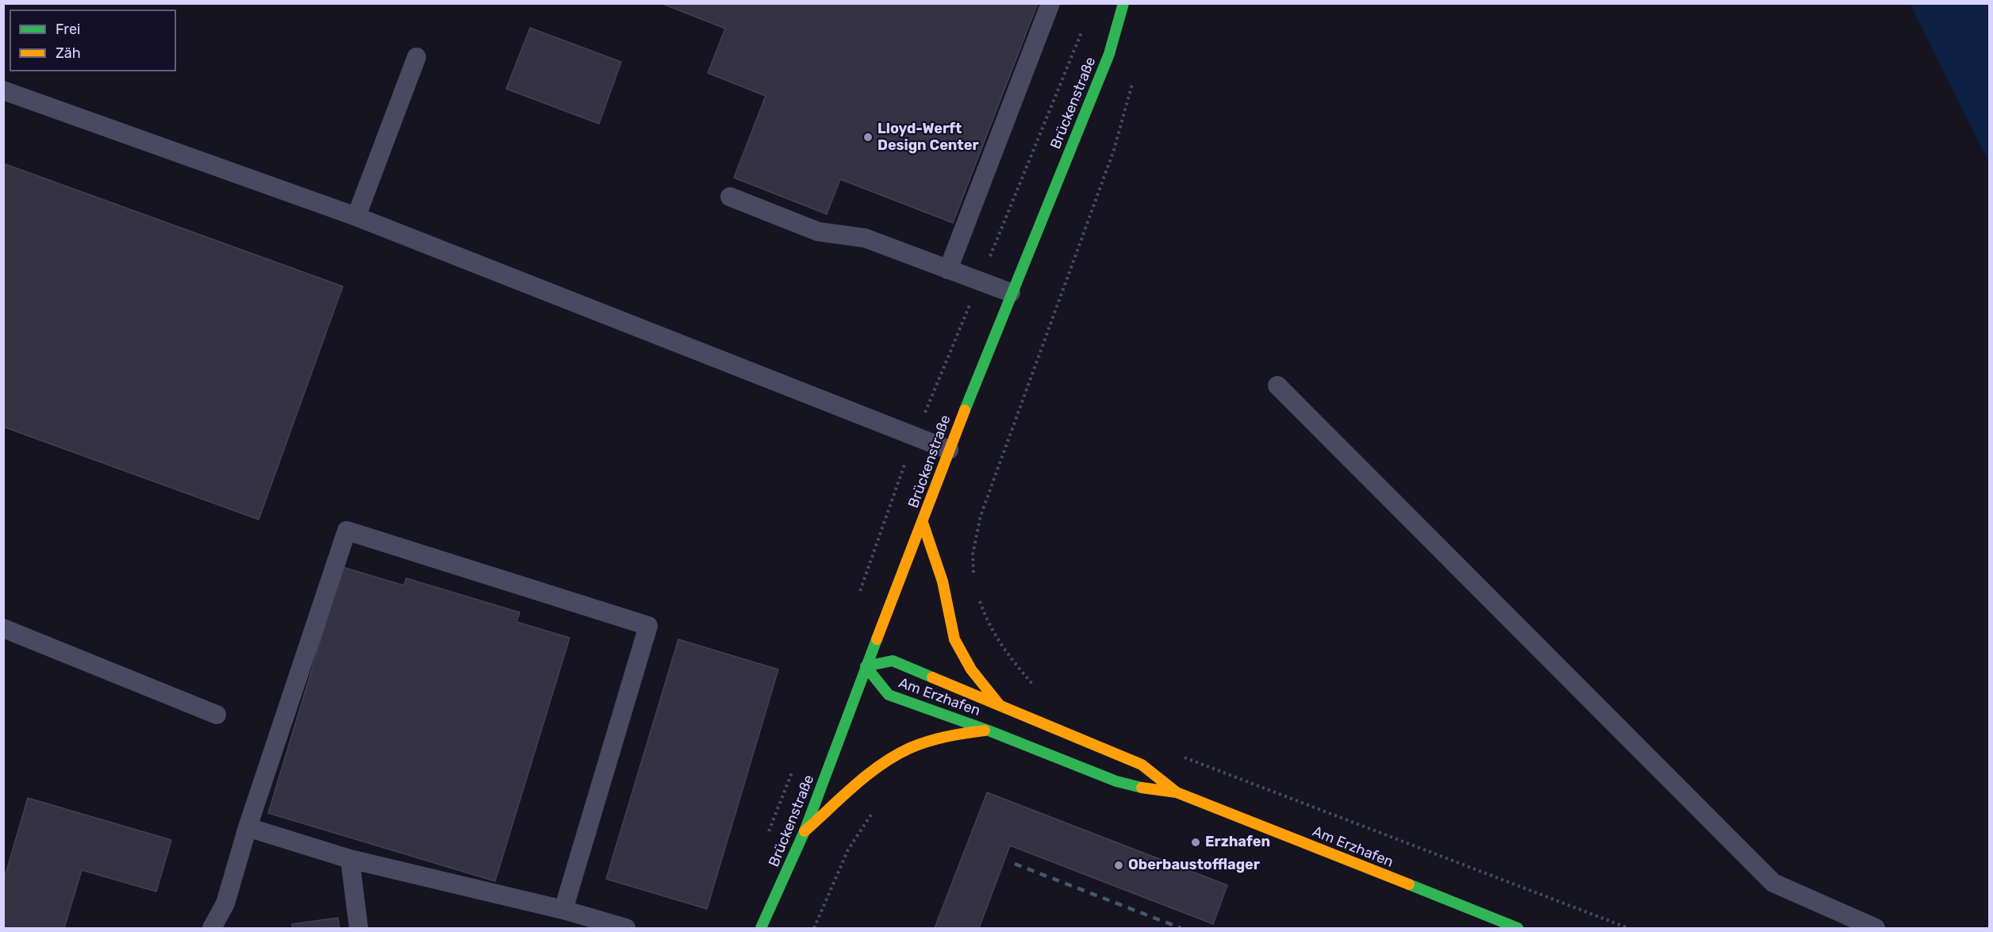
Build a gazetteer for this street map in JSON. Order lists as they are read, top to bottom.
{
  "streets": {
    "main road": ["Brückenstraße", "Am Erzhafen"]
  },
  "crossings": [
    ["Brückenstraße", "Am Erzhafen"]
  ],
  "places": ["Lloyd-Werft Design Center", "Erzhafen", "Oberbaustofflager"],
  "legend": ["Frei", "Zäh"]
}
